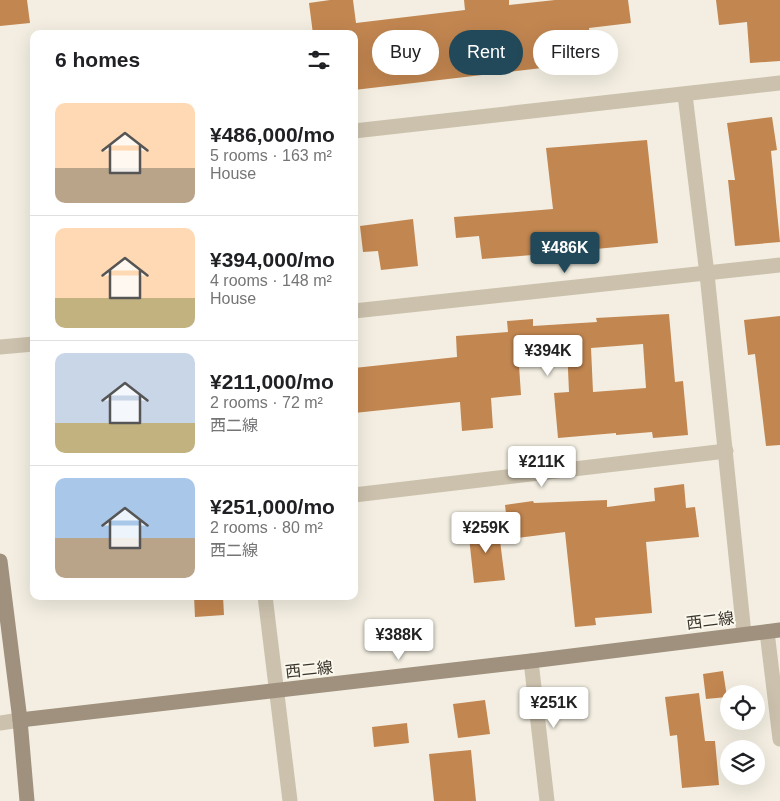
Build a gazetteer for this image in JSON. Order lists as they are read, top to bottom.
{
  "streets": {
    "street": ["西二線"]
  },
  "page": {
    "chip": ["Buy", "Rent", "Filters"],
    "heading": "6 homes",
    "list": [
      {
        "name": "¥486,000/mo",
        "note": "5 rooms · 163 m² · House"
      },
      {
        "name": "¥394,000/mo",
        "note": "4 rooms · 148 m² · House"
      },
      {
        "name": "¥211,000/mo",
        "note": "2 rooms · 72 m² · 西二線"
      },
      {
        "name": "¥251,000/mo",
        "note": "2 rooms · 80 m² · 西二線"
      }
    ],
    "price": [
      "¥486K",
      "¥394K",
      "¥211K",
      "¥259K",
      "¥388K",
      "¥251K"
    ]
  }
}
